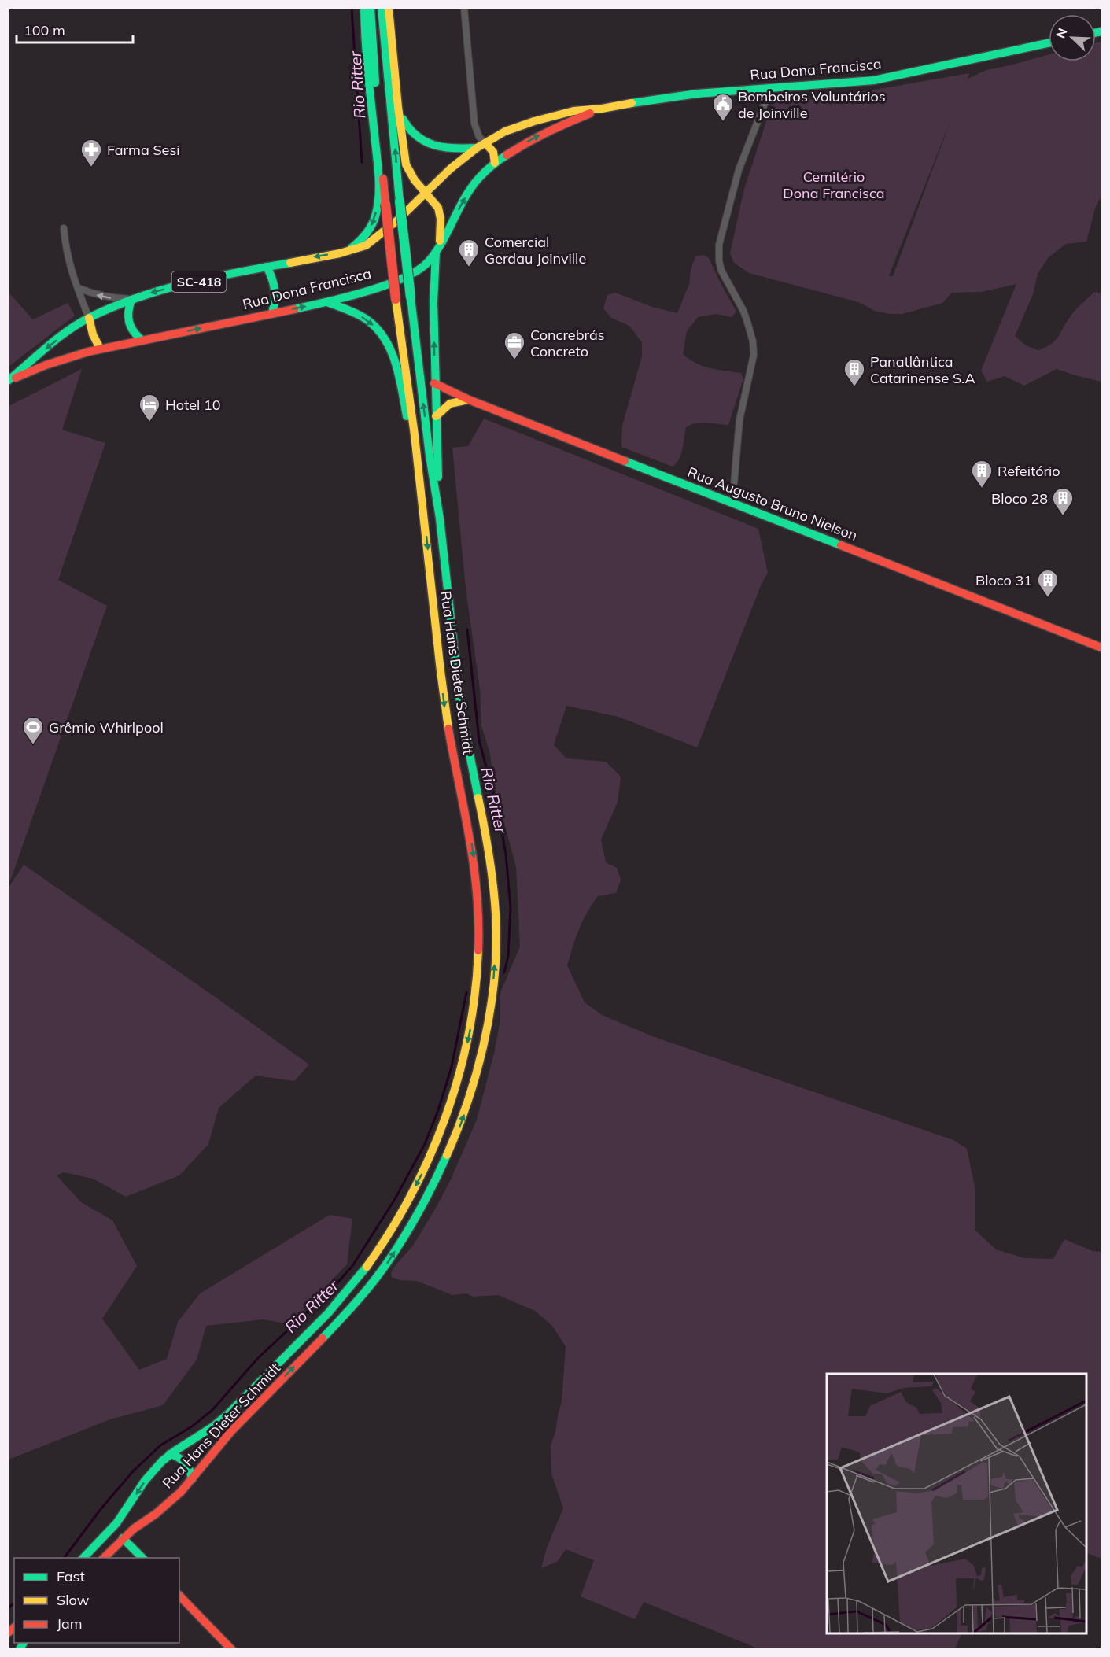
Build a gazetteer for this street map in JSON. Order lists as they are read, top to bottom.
{
  "streets": {
    "main road": [
      "Rua Dona Francisca",
      "SC-418",
      "Rua Augusto Bruno Nielson",
      "Rua Hans Dieter Schmidt"
    ]
  },
  "water": ["Rio Ritter"],
  "parks": ["Cemitério Dona Francisca"],
  "places": {
    "public building": ["Bombeiros Voluntários de Joinville"],
    "pharmacy": ["Farma Sesi"],
    "building": [
      "Comercial Gerdau Joinville",
      "Panatlântica Catarinense S.A",
      "Refeitório",
      "Bloco 28",
      "Bloco 31"
    ],
    "office": ["Concrebrás Concreto"],
    "hotel": ["Hotel 10"],
    "sports": ["Grêmio Whirlpool"]
  },
  "legend": ["Fast", "Slow", "Jam"],
  "scale_bar": "100 m",
  "north": "top left"
}
